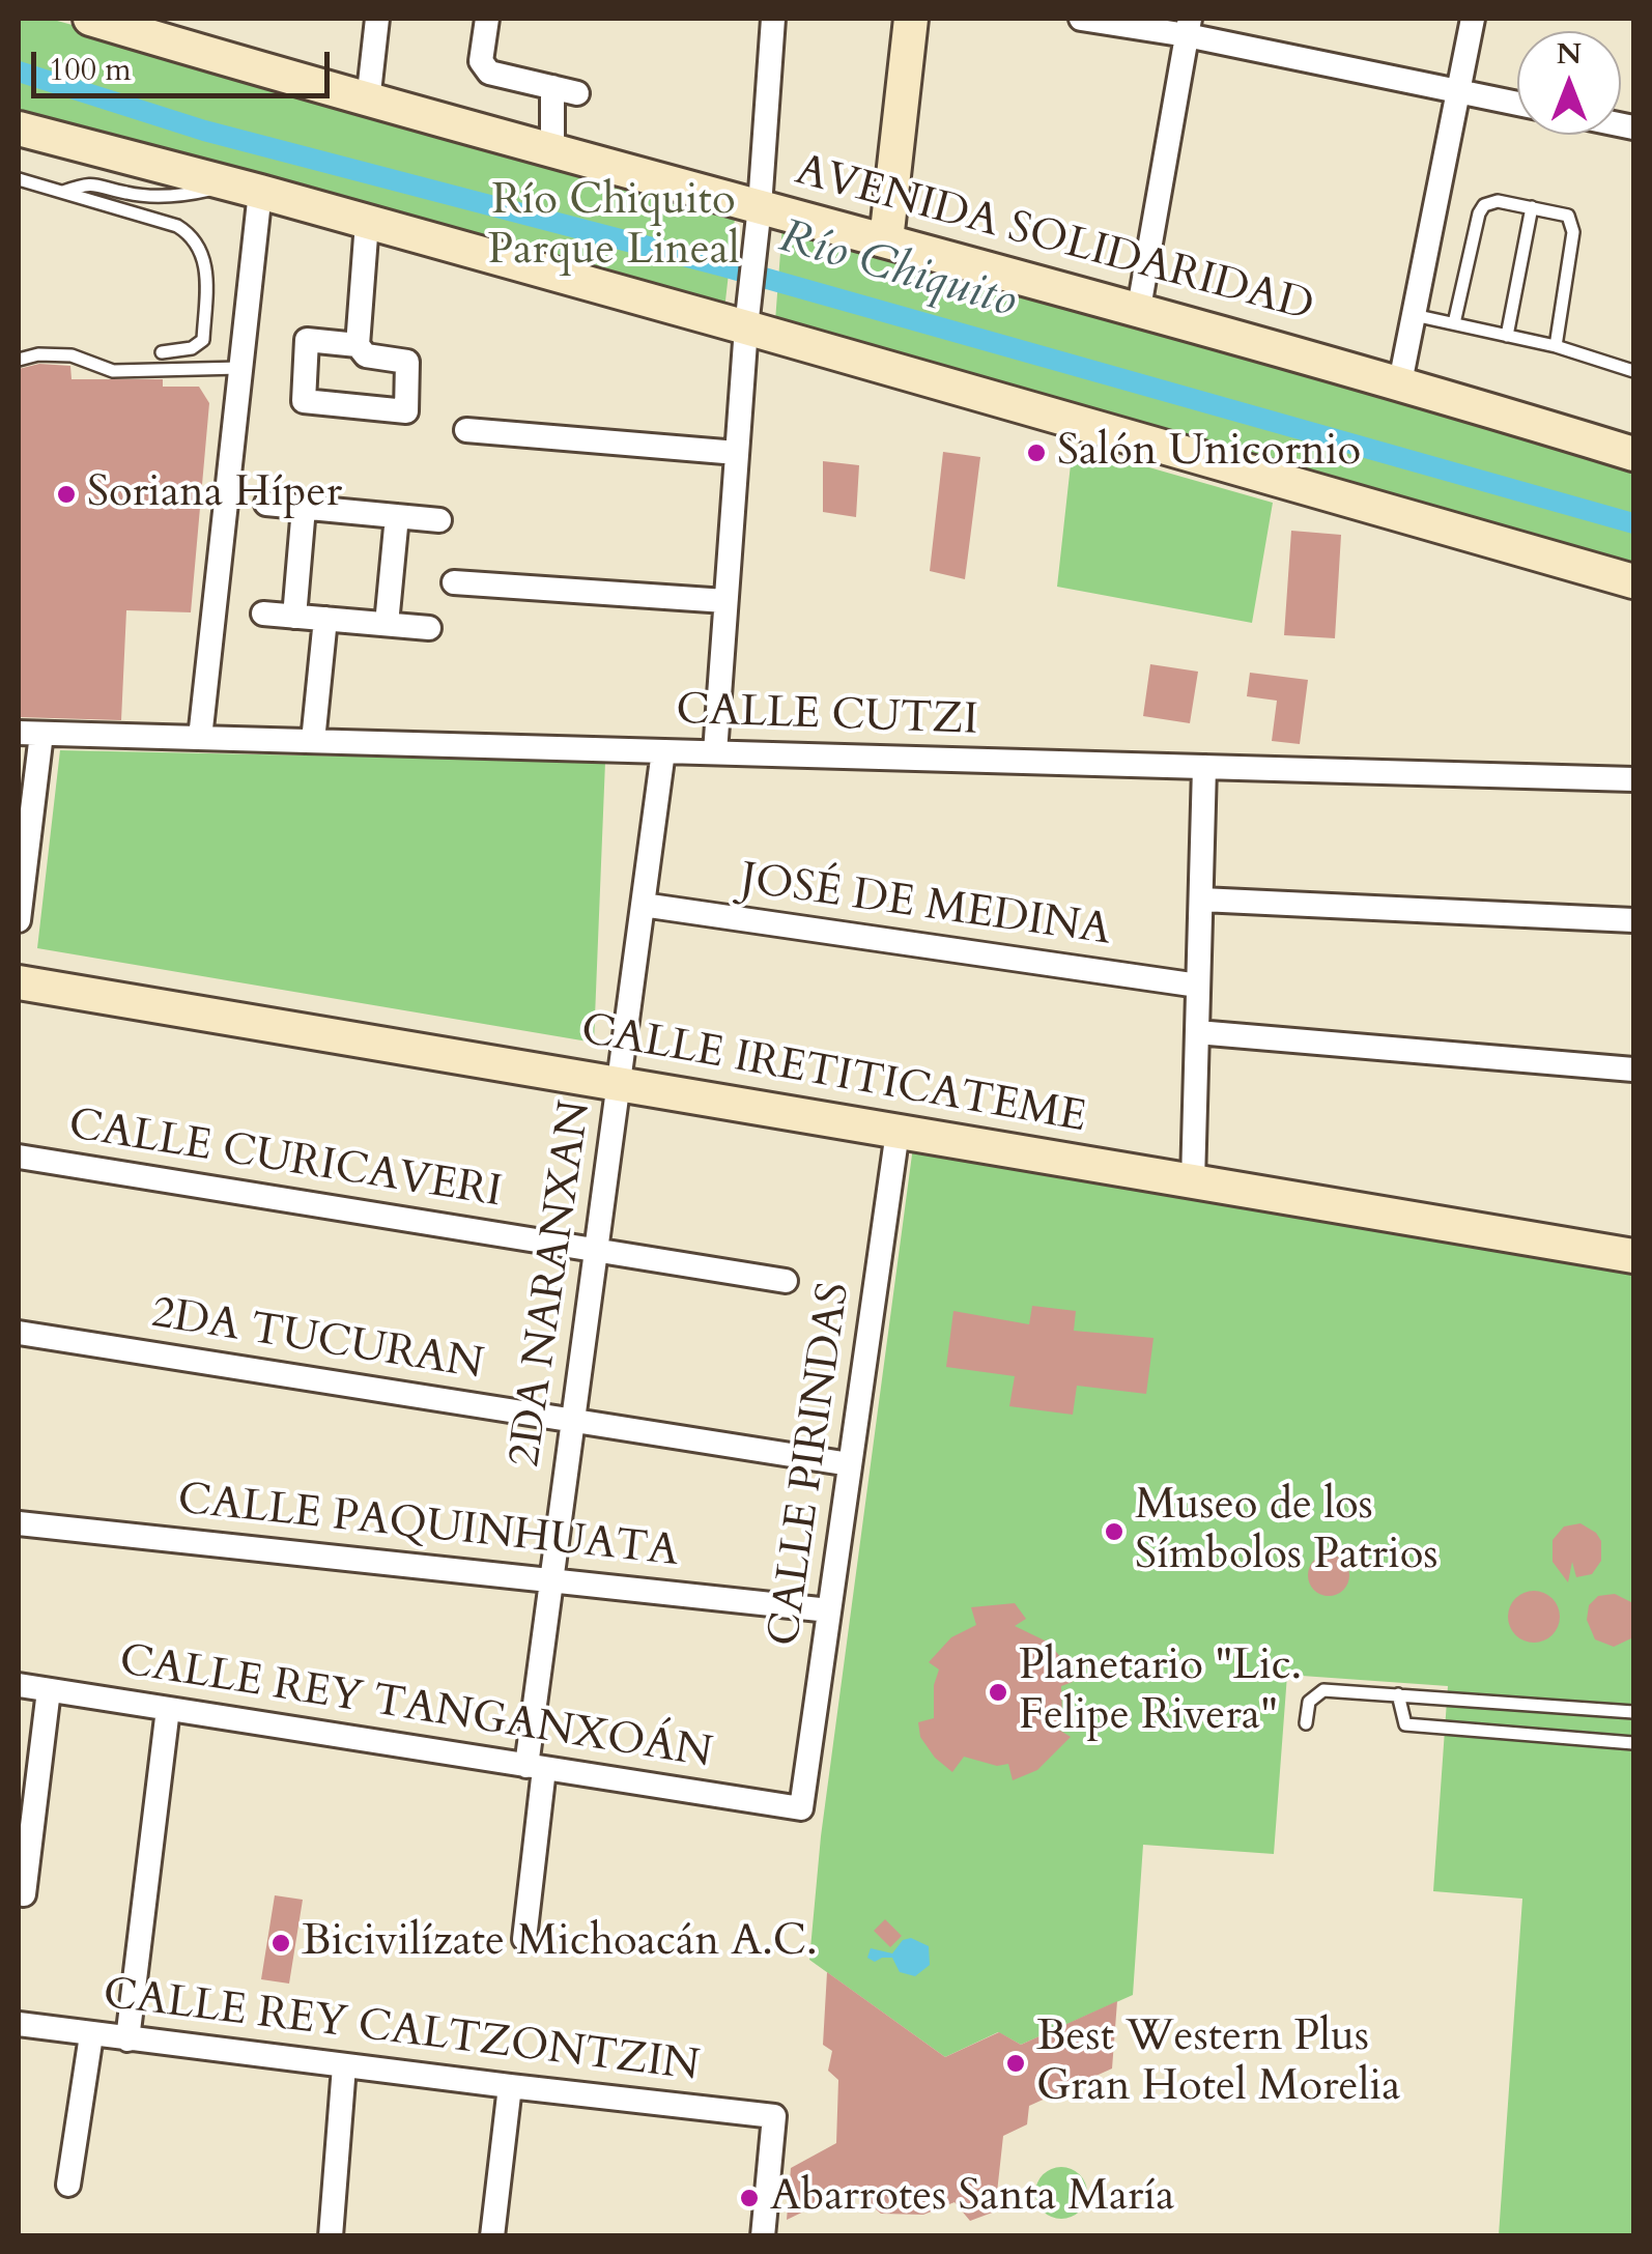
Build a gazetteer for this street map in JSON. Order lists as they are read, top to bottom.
{
  "streets": {
    "main road": ["AVENIDA SOLIDARIDAD", "CALLE IRETITICATEME"],
    "street": [
      "CALLE CUTZI",
      "JOSÉ DE MEDINA",
      "CALLE CURICAVERI",
      "2DA NARANXAN",
      "2DA TUCURAN",
      "CALLE PIRINDAS",
      "CALLE PAQUINHUATA",
      "CALLE REY TANGANXOÁN",
      "CALLE REY CALTZONTZIN"
    ]
  },
  "crossings": [
    ["CALLE CUTZI", "2DA NARANXAN"],
    ["JOSÉ DE MEDINA", "2DA NARANXAN"],
    ["CALLE IRETITICATEME", "2DA NARANXAN"],
    ["CALLE IRETITICATEME", "CALLE PIRINDAS"],
    ["CALLE CURICAVERI", "2DA NARANXAN"],
    ["2DA NARANXAN", "2DA TUCURAN"],
    ["2DA NARANXAN", "CALLE PAQUINHUATA"],
    ["2DA NARANXAN", "CALLE REY TANGANXOÁN"],
    ["2DA TUCURAN", "CALLE PIRINDAS"],
    ["CALLE PIRINDAS", "CALLE PAQUINHUATA"],
    ["CALLE PIRINDAS", "CALLE REY TANGANXOÁN"]
  ],
  "water": ["Río Chiquito"],
  "parks": ["Río Chiquito Parque Lineal"],
  "places": [
    "Salón Unicornio",
    "Soriana Híper",
    "Museo de los Símbolos Patrios",
    "Planetario \"Lic. Felipe Rivera\"",
    "Bicivilízate Michoacán A.C.",
    "Best Western Plus Gran Hotel Morelia",
    "Abarrotes Santa María"
  ],
  "scale_bar": "100 m",
  "north": "top"
}
